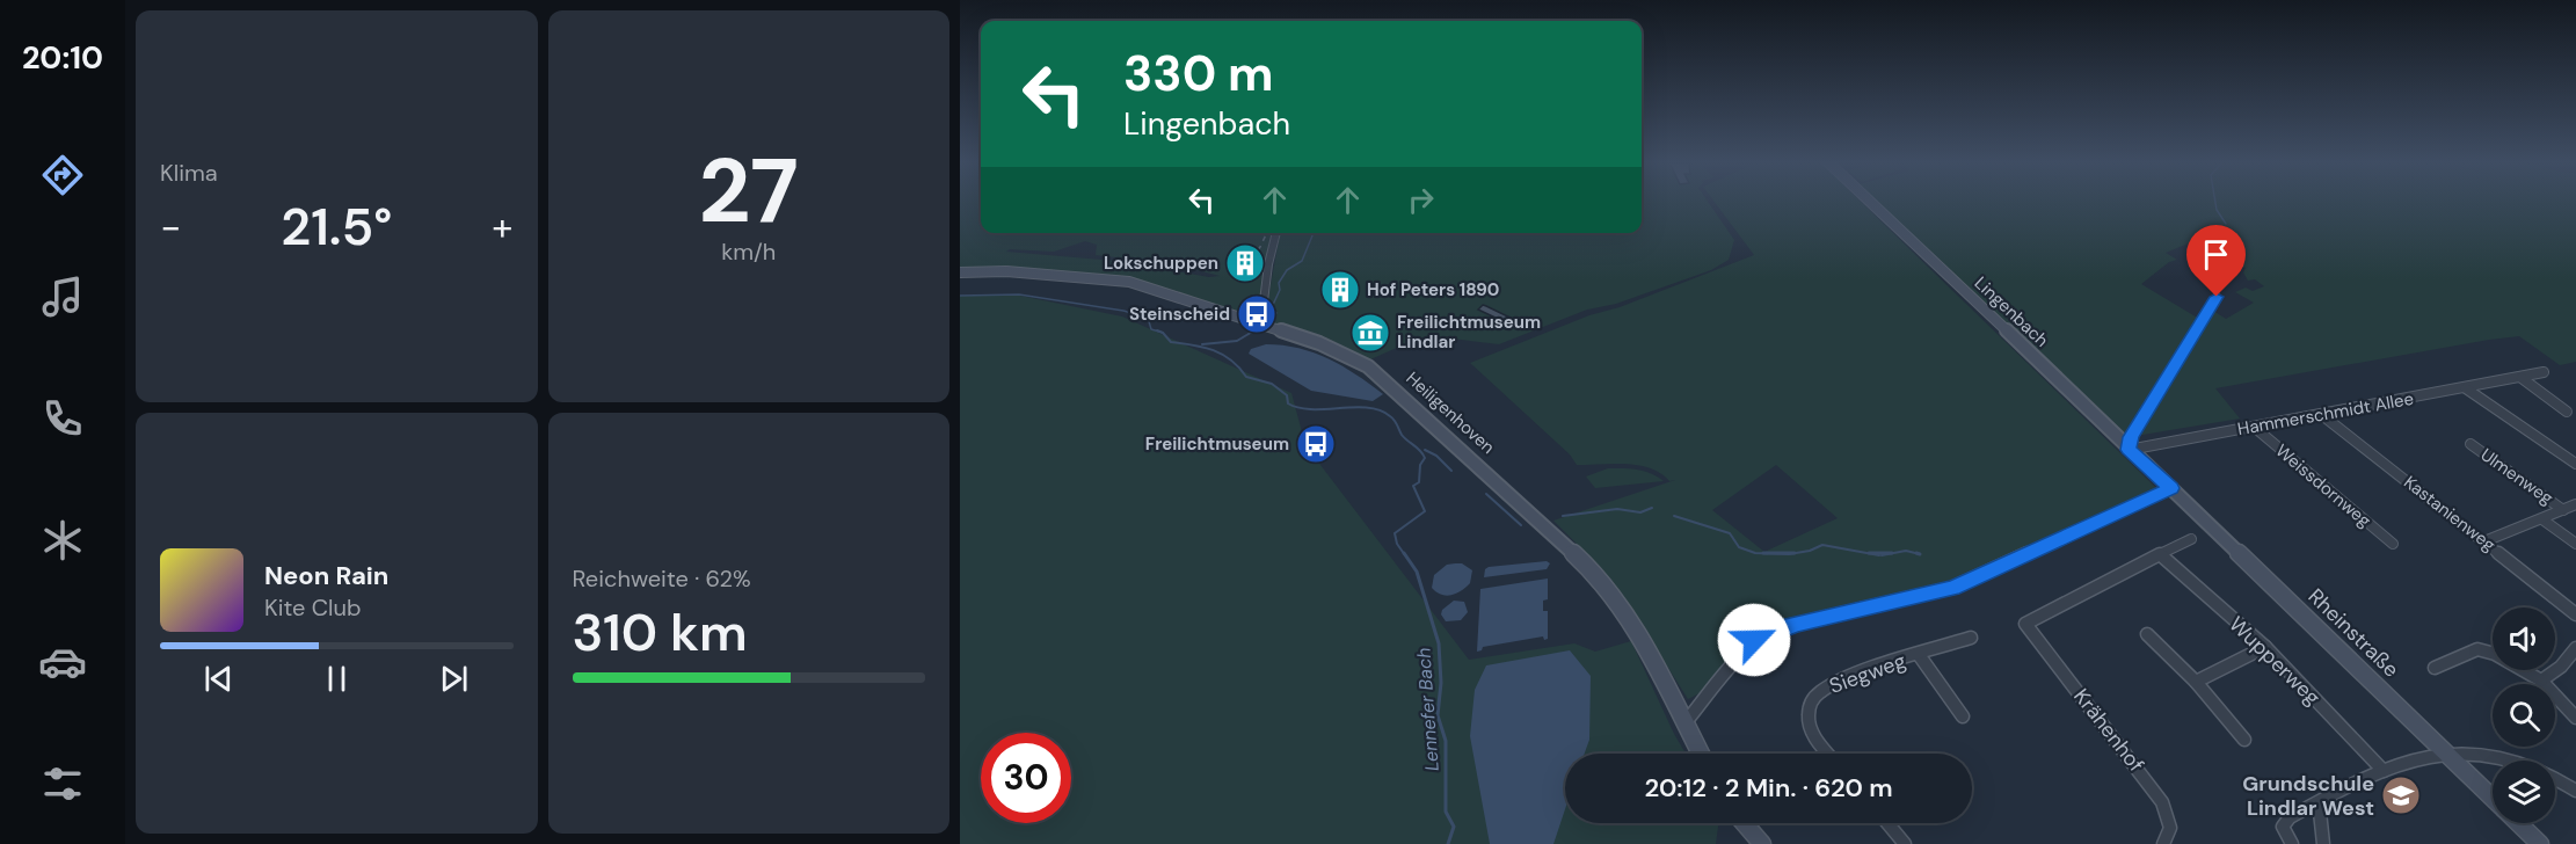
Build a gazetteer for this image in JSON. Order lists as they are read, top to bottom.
{
  "streets": {
    "main road": ["Lingenbach", "Heiligenhoven", "Rheinstraße"],
    "street": [
      "Hammerschmidt Allee",
      "Ulmenweg",
      "Weissdornweg",
      "Kastanienweg",
      "Wupperweg",
      "Siegweg",
      "Krähenhof"
    ]
  },
  "crossings": [
    ["Lingenbach", "Hammerschmidt Allee"],
    ["Lingenbach", "Rheinstraße"],
    ["Hammerschmidt Allee", "Weissdornweg"],
    ["Hammerschmidt Allee", "Kastanienweg"],
    ["Wupperweg", "Krähenhof"]
  ],
  "water": ["Lennefer Bach"],
  "places": {
    "building": ["Lokschuppen", "Hof Peters 1890"],
    "bus stop": ["Steinscheid", "Freilichtmuseum"],
    "museum": ["Freilichtmuseum Lindlar"],
    "school or university": ["Grundschule Lindlar West"]
  },
  "page": {
    "tabs": "20:10",
    "tile": [
      "Klima",
      ["27", "km/h"],
      ["Reichweite · 62%", "310 km"]
    ],
    "turn": ["330 m", "Lingenbach"],
    "heat": ["−", "21.5°", "+"],
    "song": ["Neon Rain", "Kite Club"],
    "limit": "30",
    "trip": "20:12 · 2 Min. · 620 m"
  }
}
